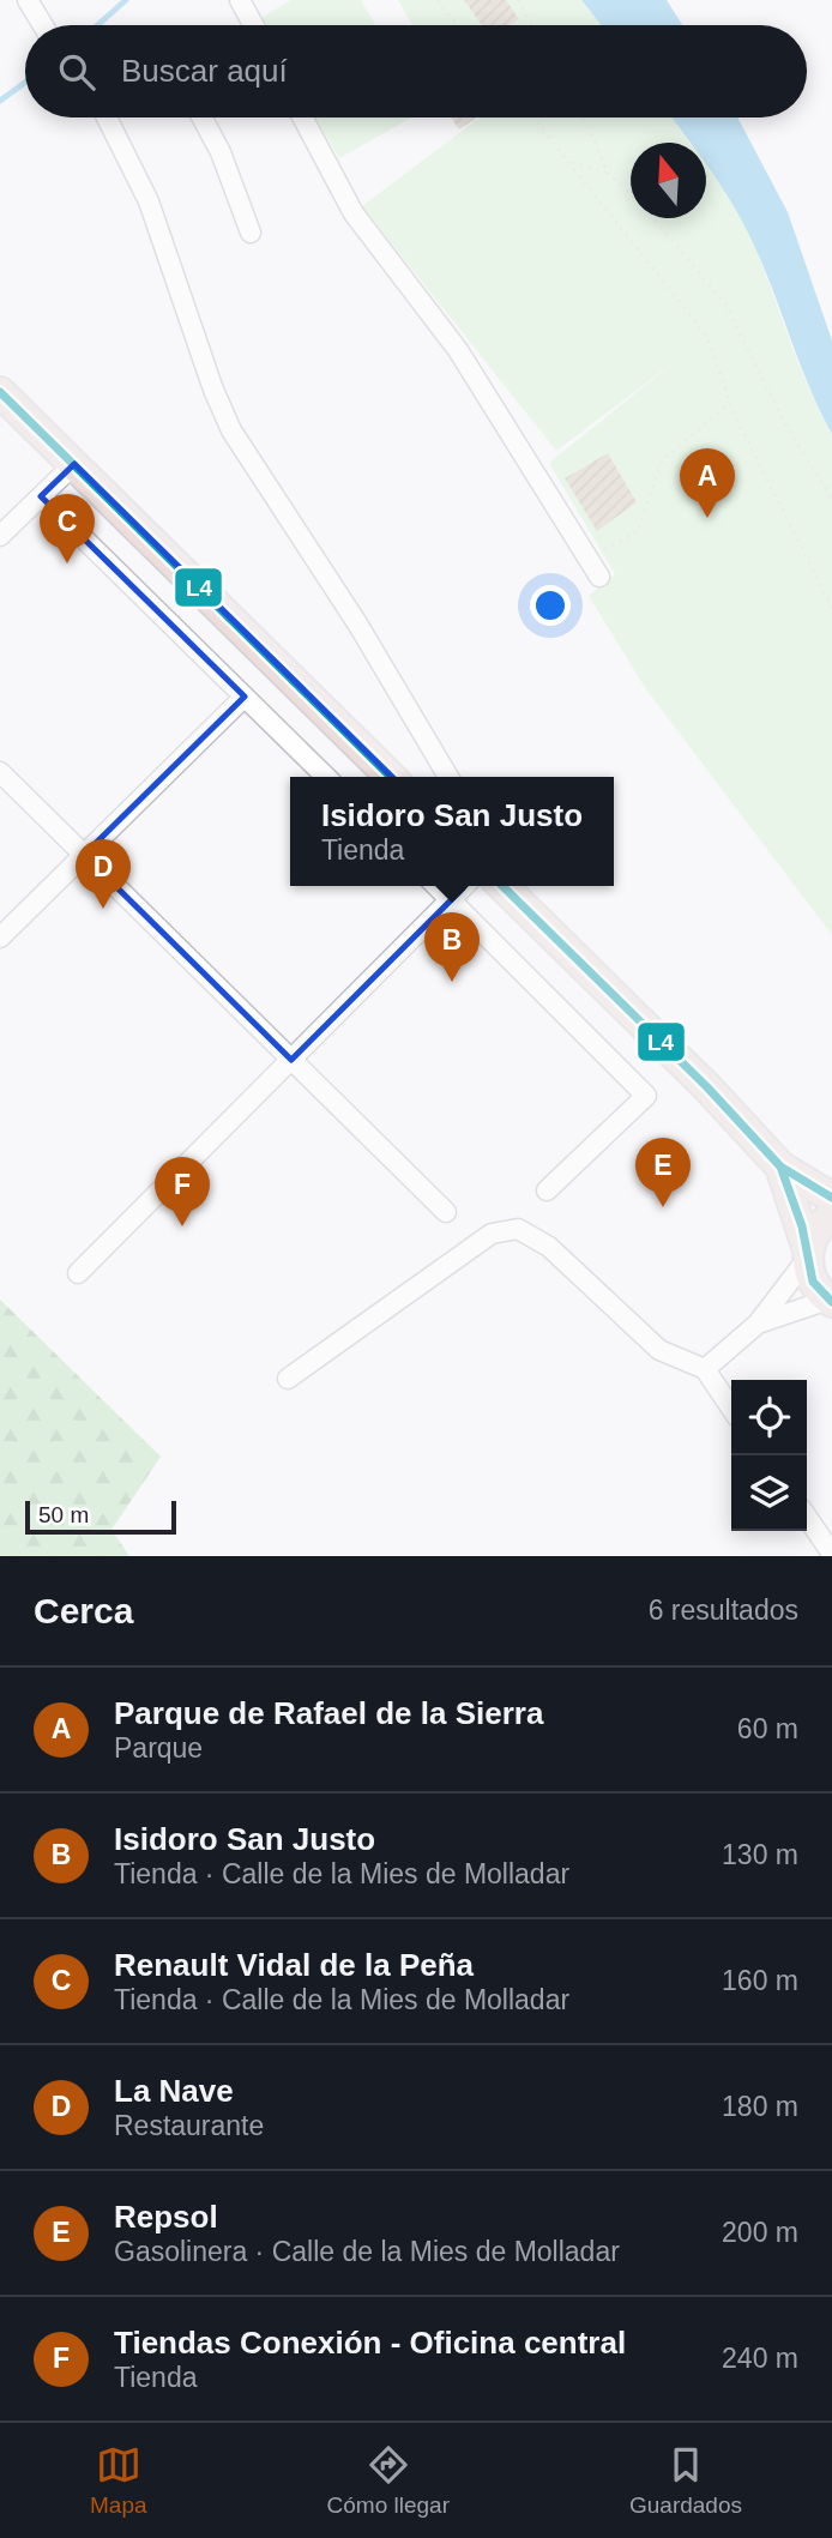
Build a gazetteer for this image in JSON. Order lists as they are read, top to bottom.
{
  "lines": ["transit line L4"],
  "scale_bar": "50 m",
  "north": "top",
  "page": {
    "search": "Buscar aquí",
    "pins": [
      "A",
      "C",
      "D",
      "B",
      "E",
      "F"
    ],
    "popup": ["Isidoro San Justo", "Tienda"],
    "scale": "50 m",
    "heading": ["Cerca", "6 resultados"],
    "list": [
      {
        "mark": "A",
        "name": "Parque de Rafael de la Sierra",
        "note": "Parque",
        "value": "60 m"
      },
      {
        "mark": "B",
        "name": "Isidoro San Justo",
        "note": "Tienda · Calle de la Mies de Molladar",
        "value": "130 m"
      },
      {
        "mark": "C",
        "name": "Renault Vidal de la Peña",
        "note": "Tienda · Calle de la Mies de Molladar",
        "value": "160 m"
      },
      {
        "mark": "D",
        "name": "La Nave",
        "note": "Restaurante",
        "value": "180 m"
      },
      {
        "mark": "E",
        "name": "Repsol",
        "note": "Gasolinera · Calle de la Mies de Molladar",
        "value": "200 m"
      },
      {
        "mark": "F",
        "name": "Tiendas Conexión - Oficina central",
        "note": "Tienda",
        "value": "240 m"
      }
    ],
    "nav": ["Mapa", "Cómo llegar", "Guardados"]
  }
}
